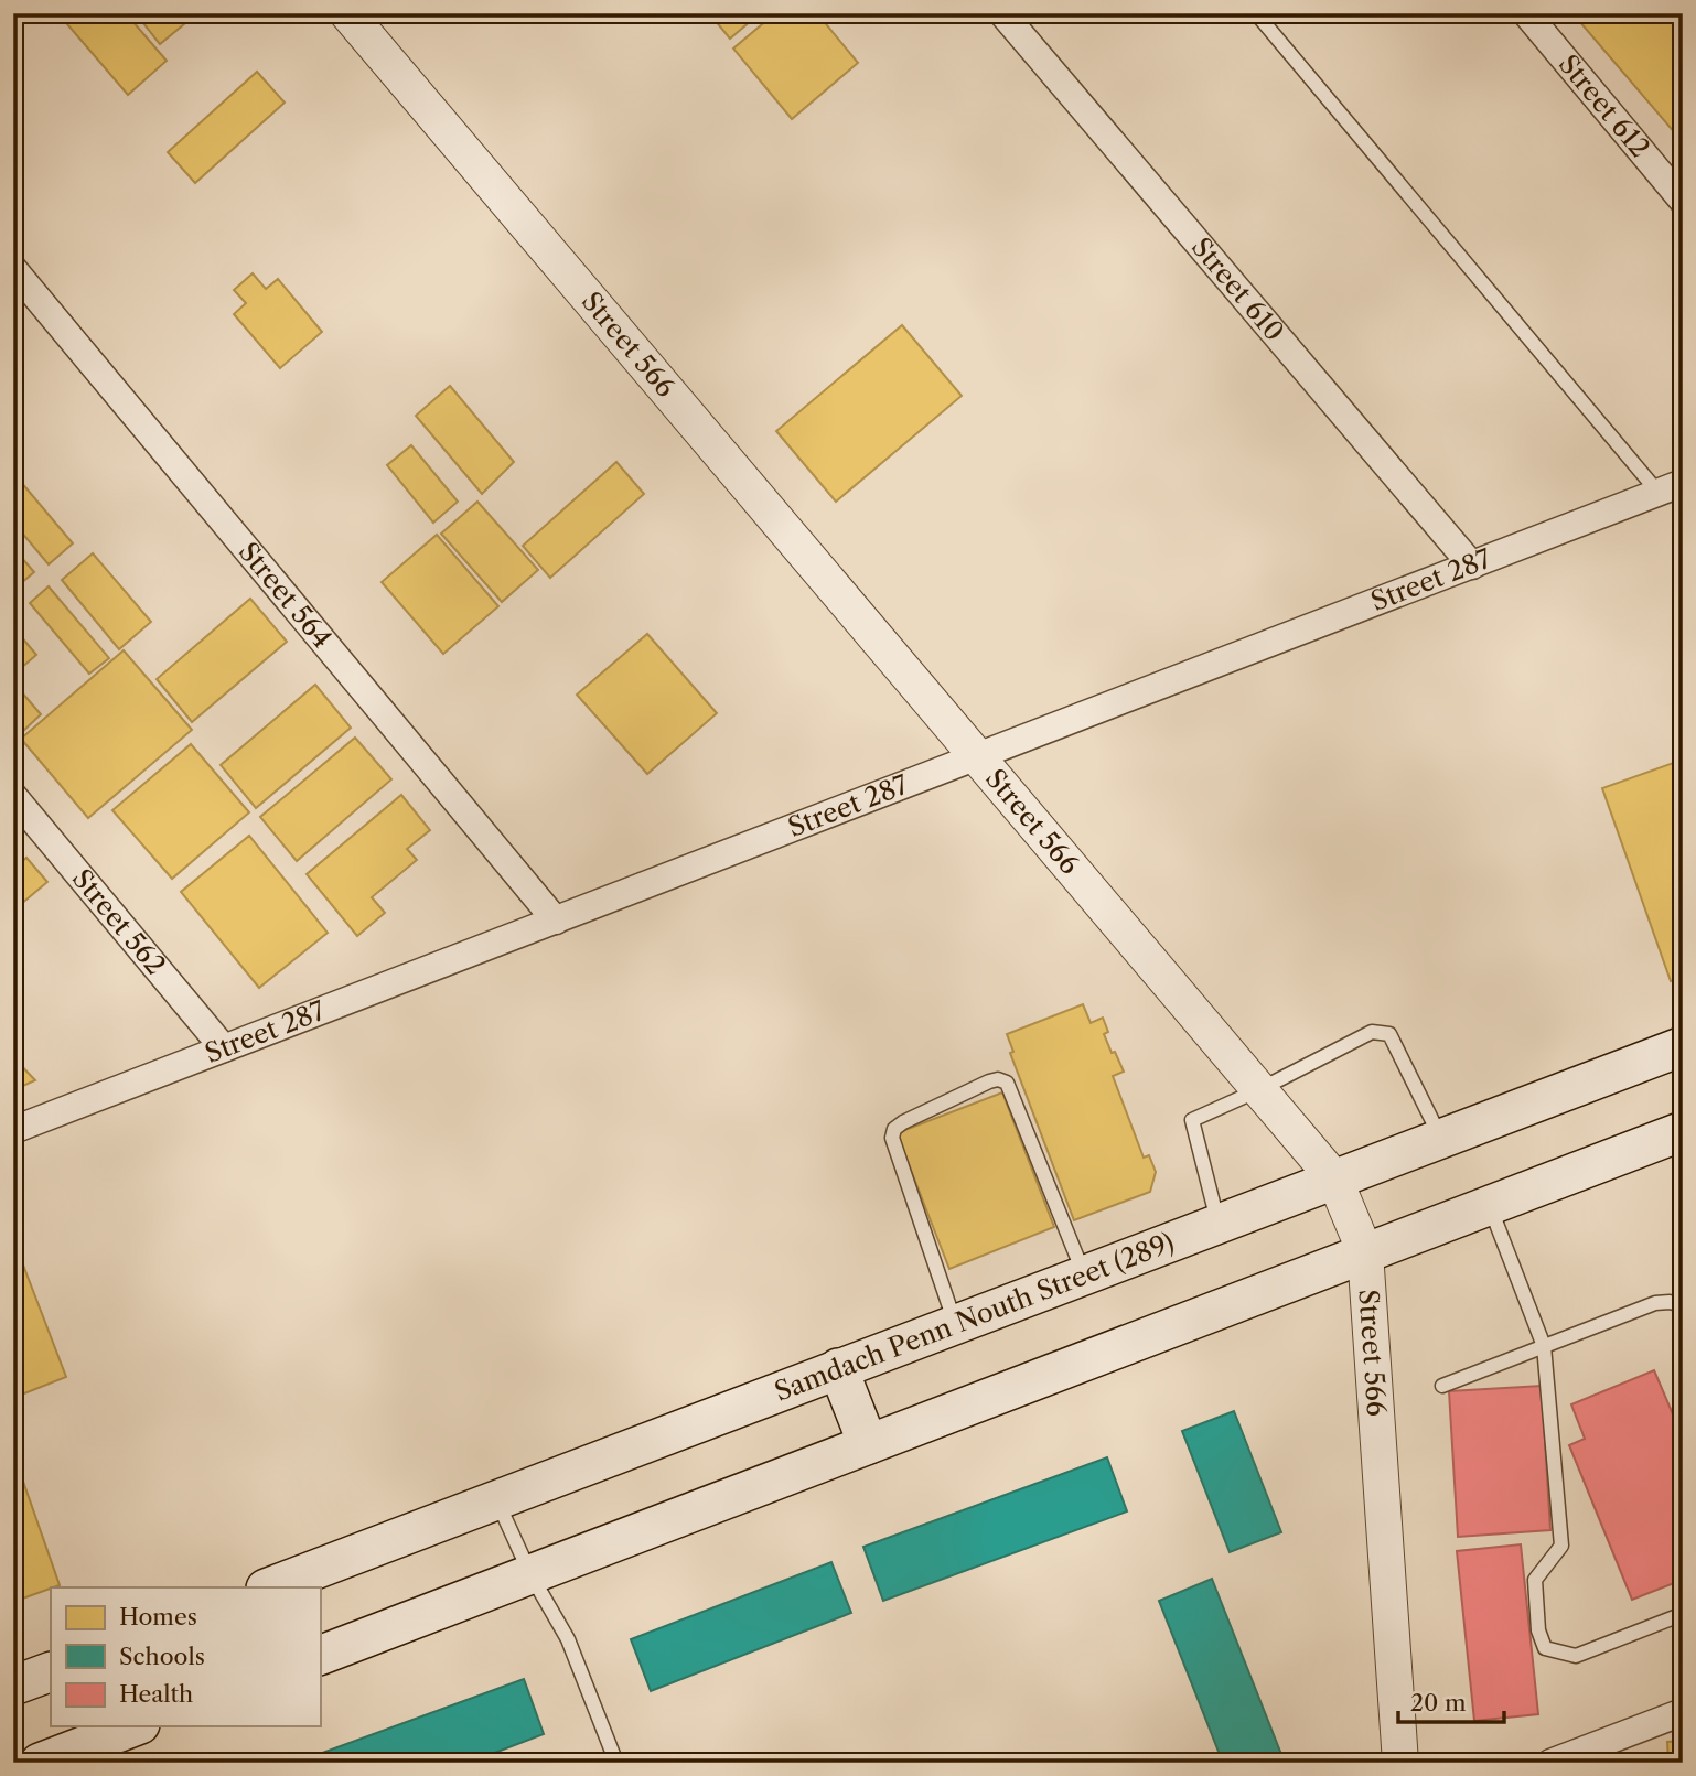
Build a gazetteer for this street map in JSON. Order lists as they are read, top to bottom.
{
  "streets": {
    "main road": ["Samdach Penn Nouth Street (289)"],
    "street": [
      "Street 612",
      "Street 610",
      "Street 566",
      "Street 287",
      "Street 564",
      "Street 562"
    ]
  },
  "crossings": [
    ["Street 610", "Street 287"],
    ["Street 566", "Street 287"],
    ["Street 566", "Samdach Penn Nouth Street (289)"],
    ["Street 287", "Street 564"],
    ["Street 287", "Street 562"]
  ],
  "legend": ["Homes", "Schools", "Health"],
  "scale_bar": "20 m"
}
